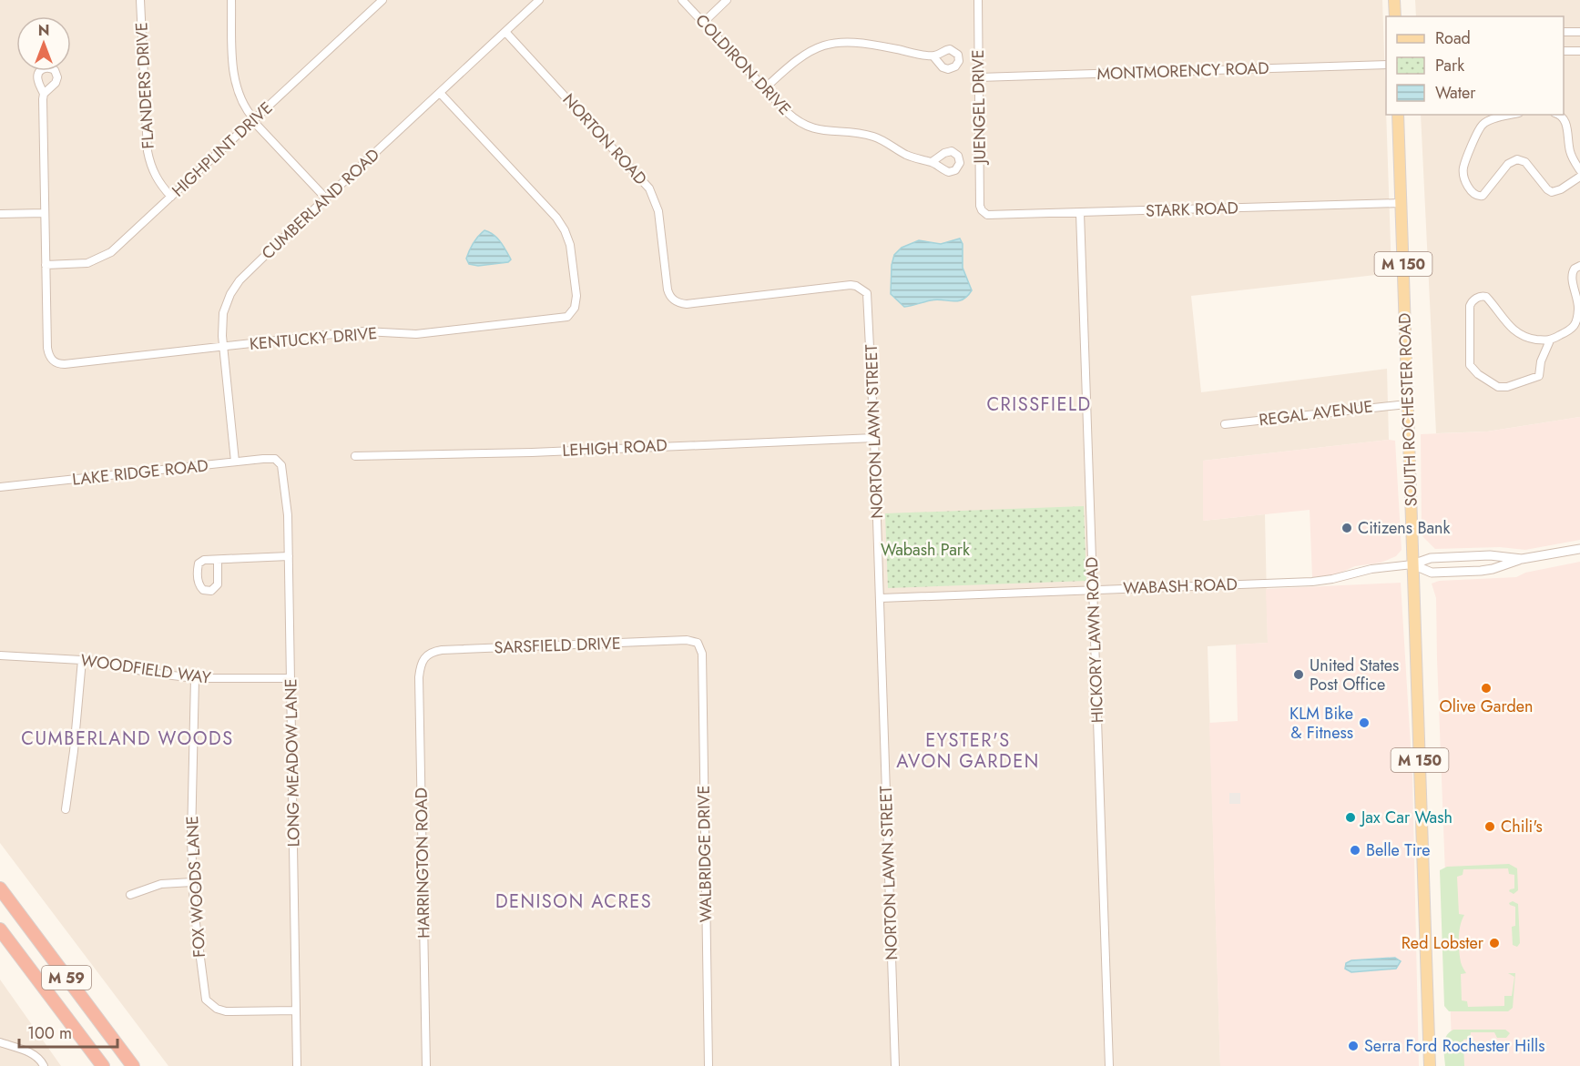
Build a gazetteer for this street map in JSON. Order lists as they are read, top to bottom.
{
  "streets": {
    "highway": ["M 59"],
    "main road": ["M 150", "SOUTH ROCHESTER ROAD"],
    "street": [
      "COLDIRON DRIVE",
      "MONTMORENCY ROAD",
      "FLANDERS DRIVE",
      "JUENGEL DRIVE",
      "NORTON ROAD",
      "HIGHPLINT DRIVE",
      "CUMBERLAND ROAD",
      "STARK ROAD",
      "KENTUCKY DRIVE",
      "REGAL AVENUE",
      "NORTON LAWN STREET",
      "LEHIGH ROAD",
      "LAKE RIDGE ROAD",
      "WABASH ROAD",
      "HICKORY LAWN ROAD",
      "SARSFIELD DRIVE",
      "WOODFIELD WAY",
      "LONG MEADOW LANE",
      "WALBRIDGE DRIVE",
      "HARRINGTON ROAD",
      "FOX WOODS LANE"
    ]
  },
  "crossings": [
    ["MONTMORENCY ROAD", "JUENGEL DRIVE"],
    ["FLANDERS DRIVE", "HIGHPLINT DRIVE"],
    ["JUENGEL DRIVE", "STARK ROAD"],
    ["NORTON ROAD", "CUMBERLAND ROAD"],
    ["NORTON ROAD", "NORTON LAWN STREET"],
    ["HIGHPLINT DRIVE", "KENTUCKY DRIVE"],
    ["CUMBERLAND ROAD", "KENTUCKY DRIVE"],
    ["CUMBERLAND ROAD", "LAKE RIDGE ROAD"],
    ["STARK ROAD", "SOUTH ROCHESTER ROAD"],
    ["STARK ROAD", "HICKORY LAWN ROAD"],
    ["SOUTH ROCHESTER ROAD", "REGAL AVENUE"],
    ["SOUTH ROCHESTER ROAD", "WABASH ROAD"],
    ["NORTON LAWN STREET", "LEHIGH ROAD"],
    ["NORTON LAWN STREET", "WABASH ROAD"],
    ["LAKE RIDGE ROAD", "LONG MEADOW LANE"],
    ["WABASH ROAD", "HICKORY LAWN ROAD"],
    ["SARSFIELD DRIVE", "WALBRIDGE DRIVE"],
    ["SARSFIELD DRIVE", "HARRINGTON ROAD"],
    ["WOODFIELD WAY", "LONG MEADOW LANE"],
    ["WOODFIELD WAY", "FOX WOODS LANE"],
    ["LONG MEADOW LANE", "FOX WOODS LANE"]
  ],
  "districts": [
    "CRISSFIELD",
    "CUMBERLAND WOODS",
    "EYSTER'S AVON GARDEN",
    "DENISON ACRES"
  ],
  "parks": ["Wabash Park"],
  "places": [
    "Citizens Bank",
    "United States Post Office",
    "Olive Garden",
    "KLM Bike & Fitness",
    "Jax Car Wash",
    "Chili's",
    "Belle Tire",
    "Red Lobster",
    "Serra Ford Rochester Hills"
  ],
  "legend": ["Road", "Park", "Water"],
  "scale_bar": "100 m",
  "north": "top"
}
